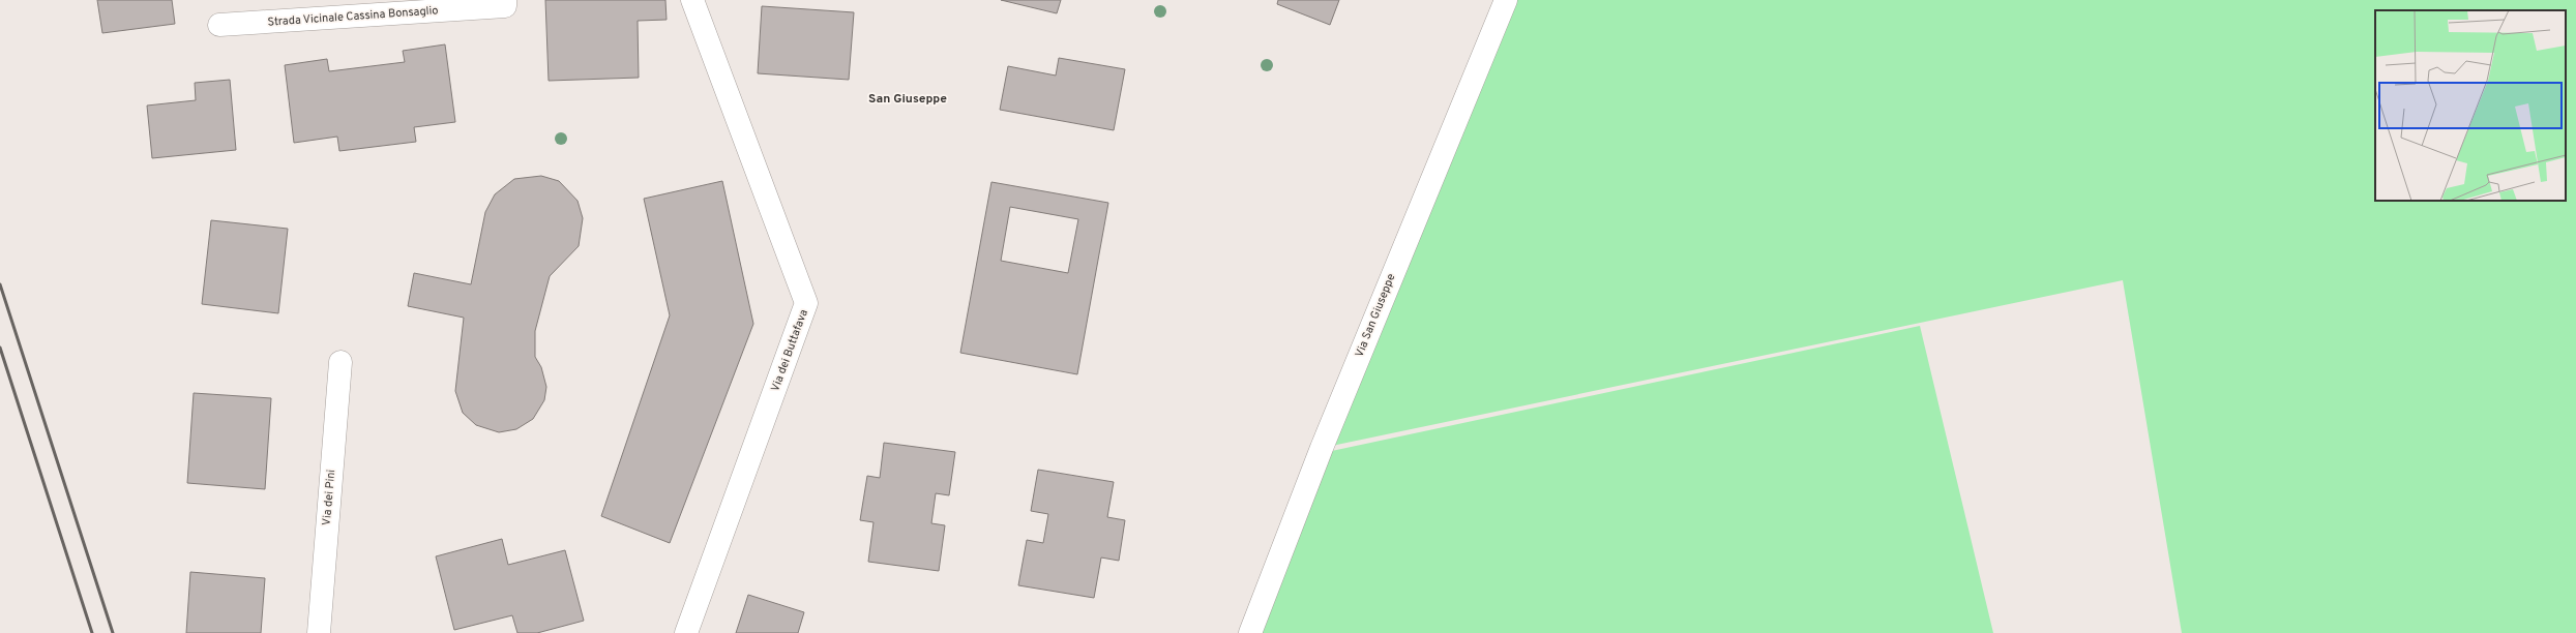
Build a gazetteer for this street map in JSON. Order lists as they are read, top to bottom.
{
  "streets": {
    "street": [
      "Strada Vicinale Cassina Bonsaglio",
      "Via San Giuseppe",
      "Via dei Buttafava",
      "Via dei Pini"
    ]
  },
  "districts": ["San Giuseppe"]
}
